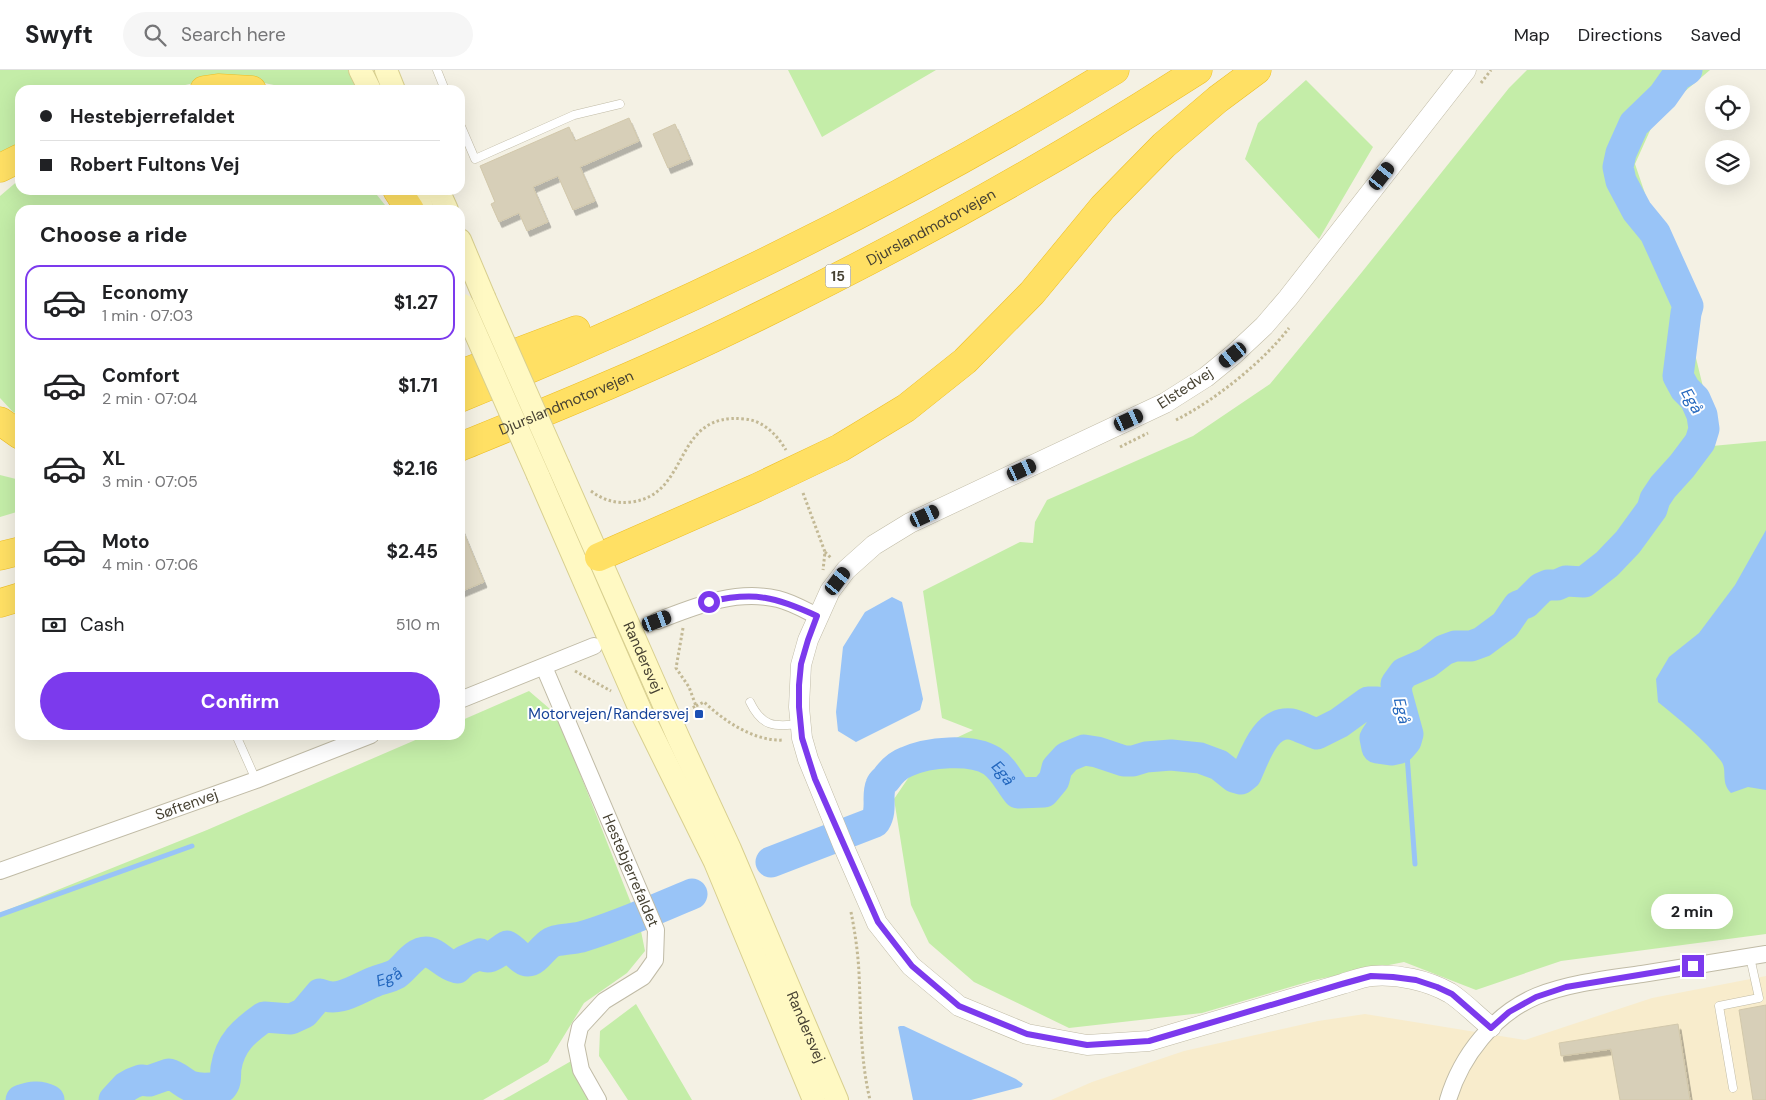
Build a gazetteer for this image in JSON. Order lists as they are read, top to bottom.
{
  "streets": {
    "highway": ["Djurslandmotorvejen", "15"],
    "main road": ["Randersvej"],
    "street": ["Elstedvej", "Søftenvej", "Hestebjerrefaldet"]
  },
  "water": ["Egå"],
  "places": {
    "transit": ["Motorvejen/Randersvej"]
  },
  "page": {
    "header": "Swyft",
    "search": "Search here",
    "nav": ["Map", "Directions", "Saved"],
    "banner": ["Hestebjerrefaldet", "Robert Fultons Vej"],
    "heading": "Choose a ride",
    "list": [
      {
        "name": "Economy",
        "note": "1 min · 07:03",
        "value": "$1.27"
      },
      {
        "name": "Comfort",
        "note": "2 min · 07:04",
        "value": "$1.71"
      },
      {
        "name": "XL",
        "note": "3 min · 07:05",
        "value": "$2.16"
      },
      {
        "name": "Moto",
        "note": "4 min · 07:06",
        "value": "$2.45"
      }
    ],
    "pay": ["Cash", "510 m"],
    "buttons": "Confirm",
    "bubble": "2 min"
  }
}
